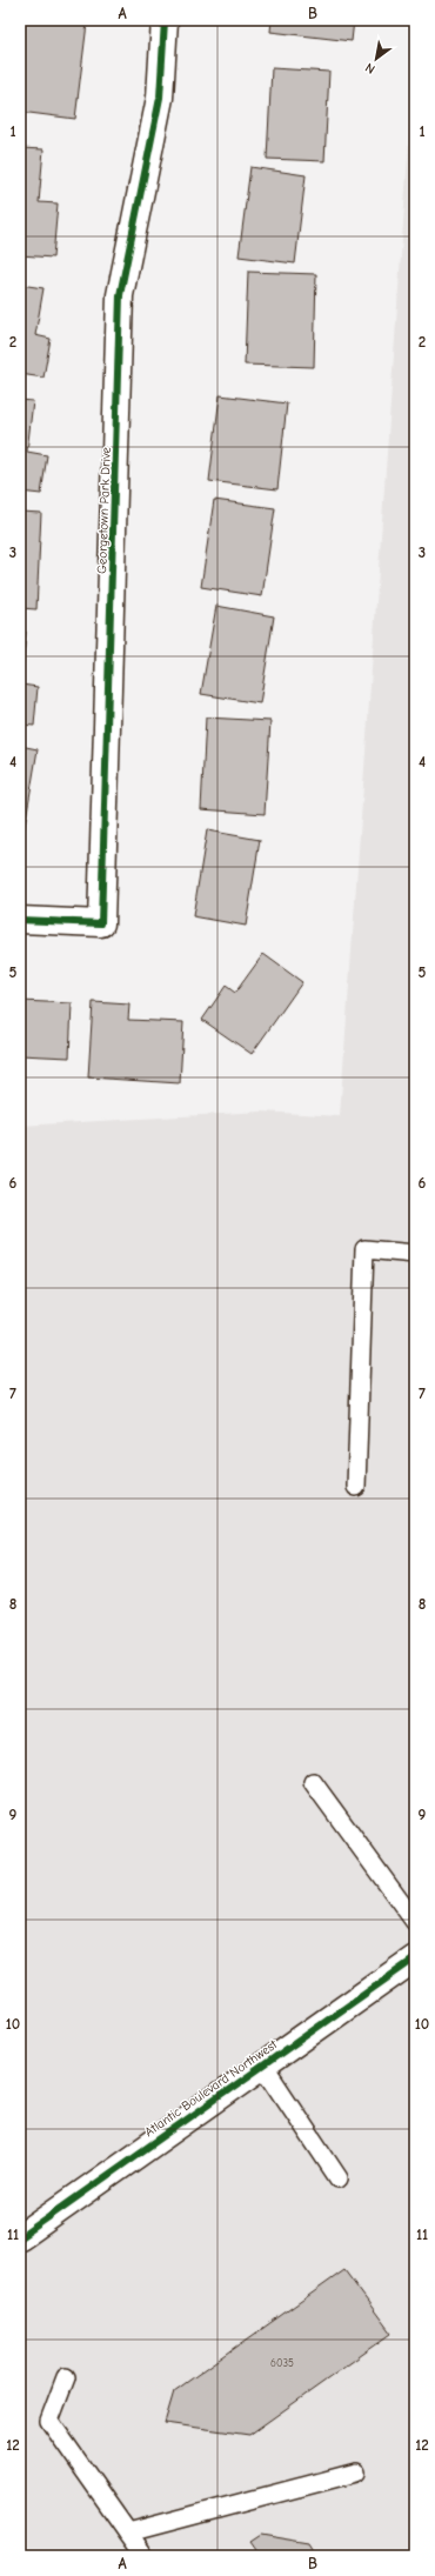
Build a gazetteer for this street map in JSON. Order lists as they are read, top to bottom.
{
  "streets": {
    "street": ["Georgetown Park Drive", "Atlantic Boulevard Northwest"]
  },
  "house_numbers": ["6035"],
  "north": "bottom left",
  "grid": {
    "columns": ["A", "B"],
    "rows": [
      "1",
      "2",
      "3",
      "4",
      "5",
      "6",
      "7",
      "8",
      "9",
      "10",
      "11",
      "12"
    ]
  }
}
